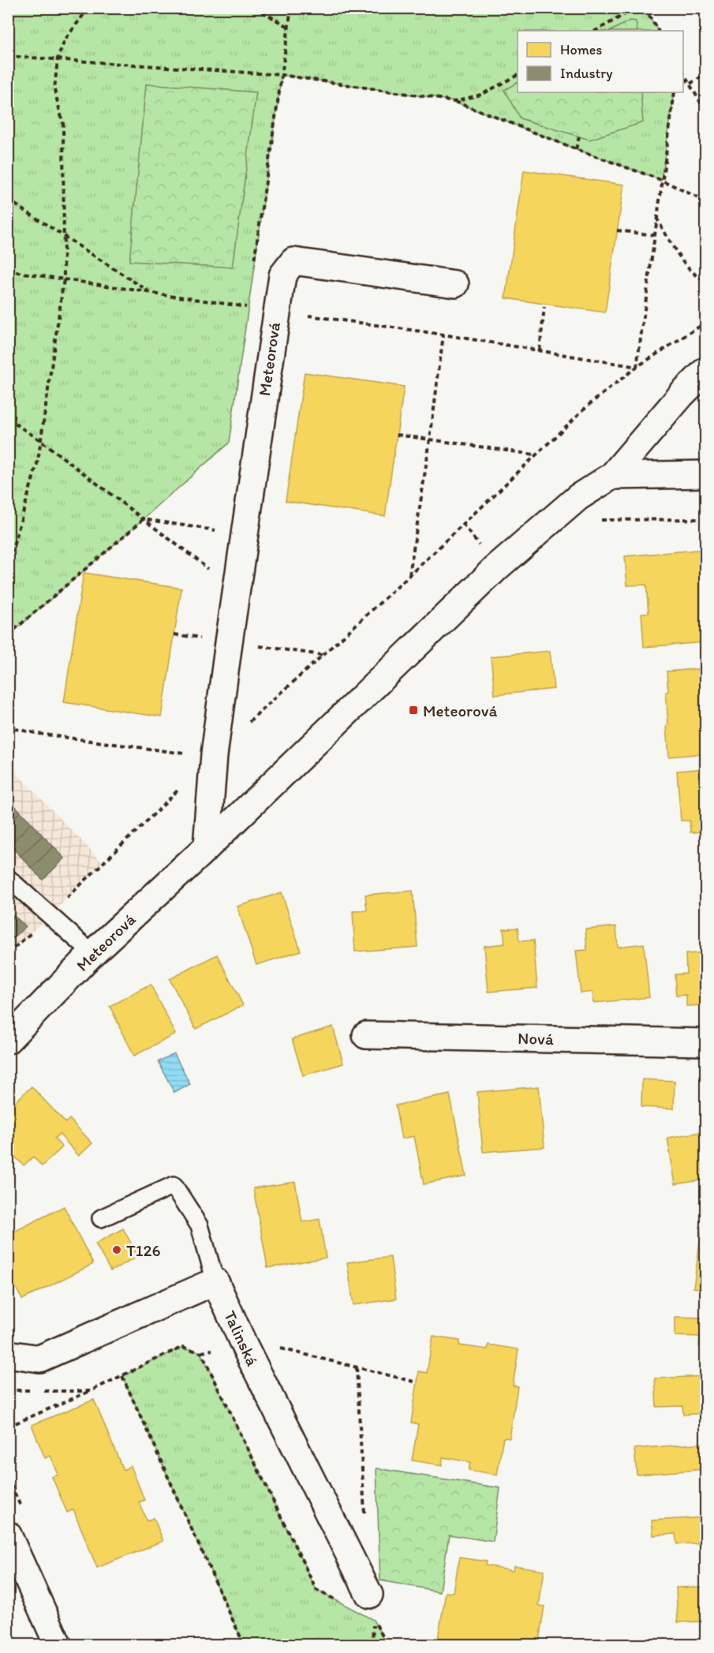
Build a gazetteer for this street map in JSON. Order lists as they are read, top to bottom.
{
  "streets": {
    "street": ["Meteorová", "Nová", "Talinská"]
  },
  "places": {
    "transit": ["Meteorová"],
    "other": ["T126"]
  },
  "legend": ["Homes", "Industry"]
}
